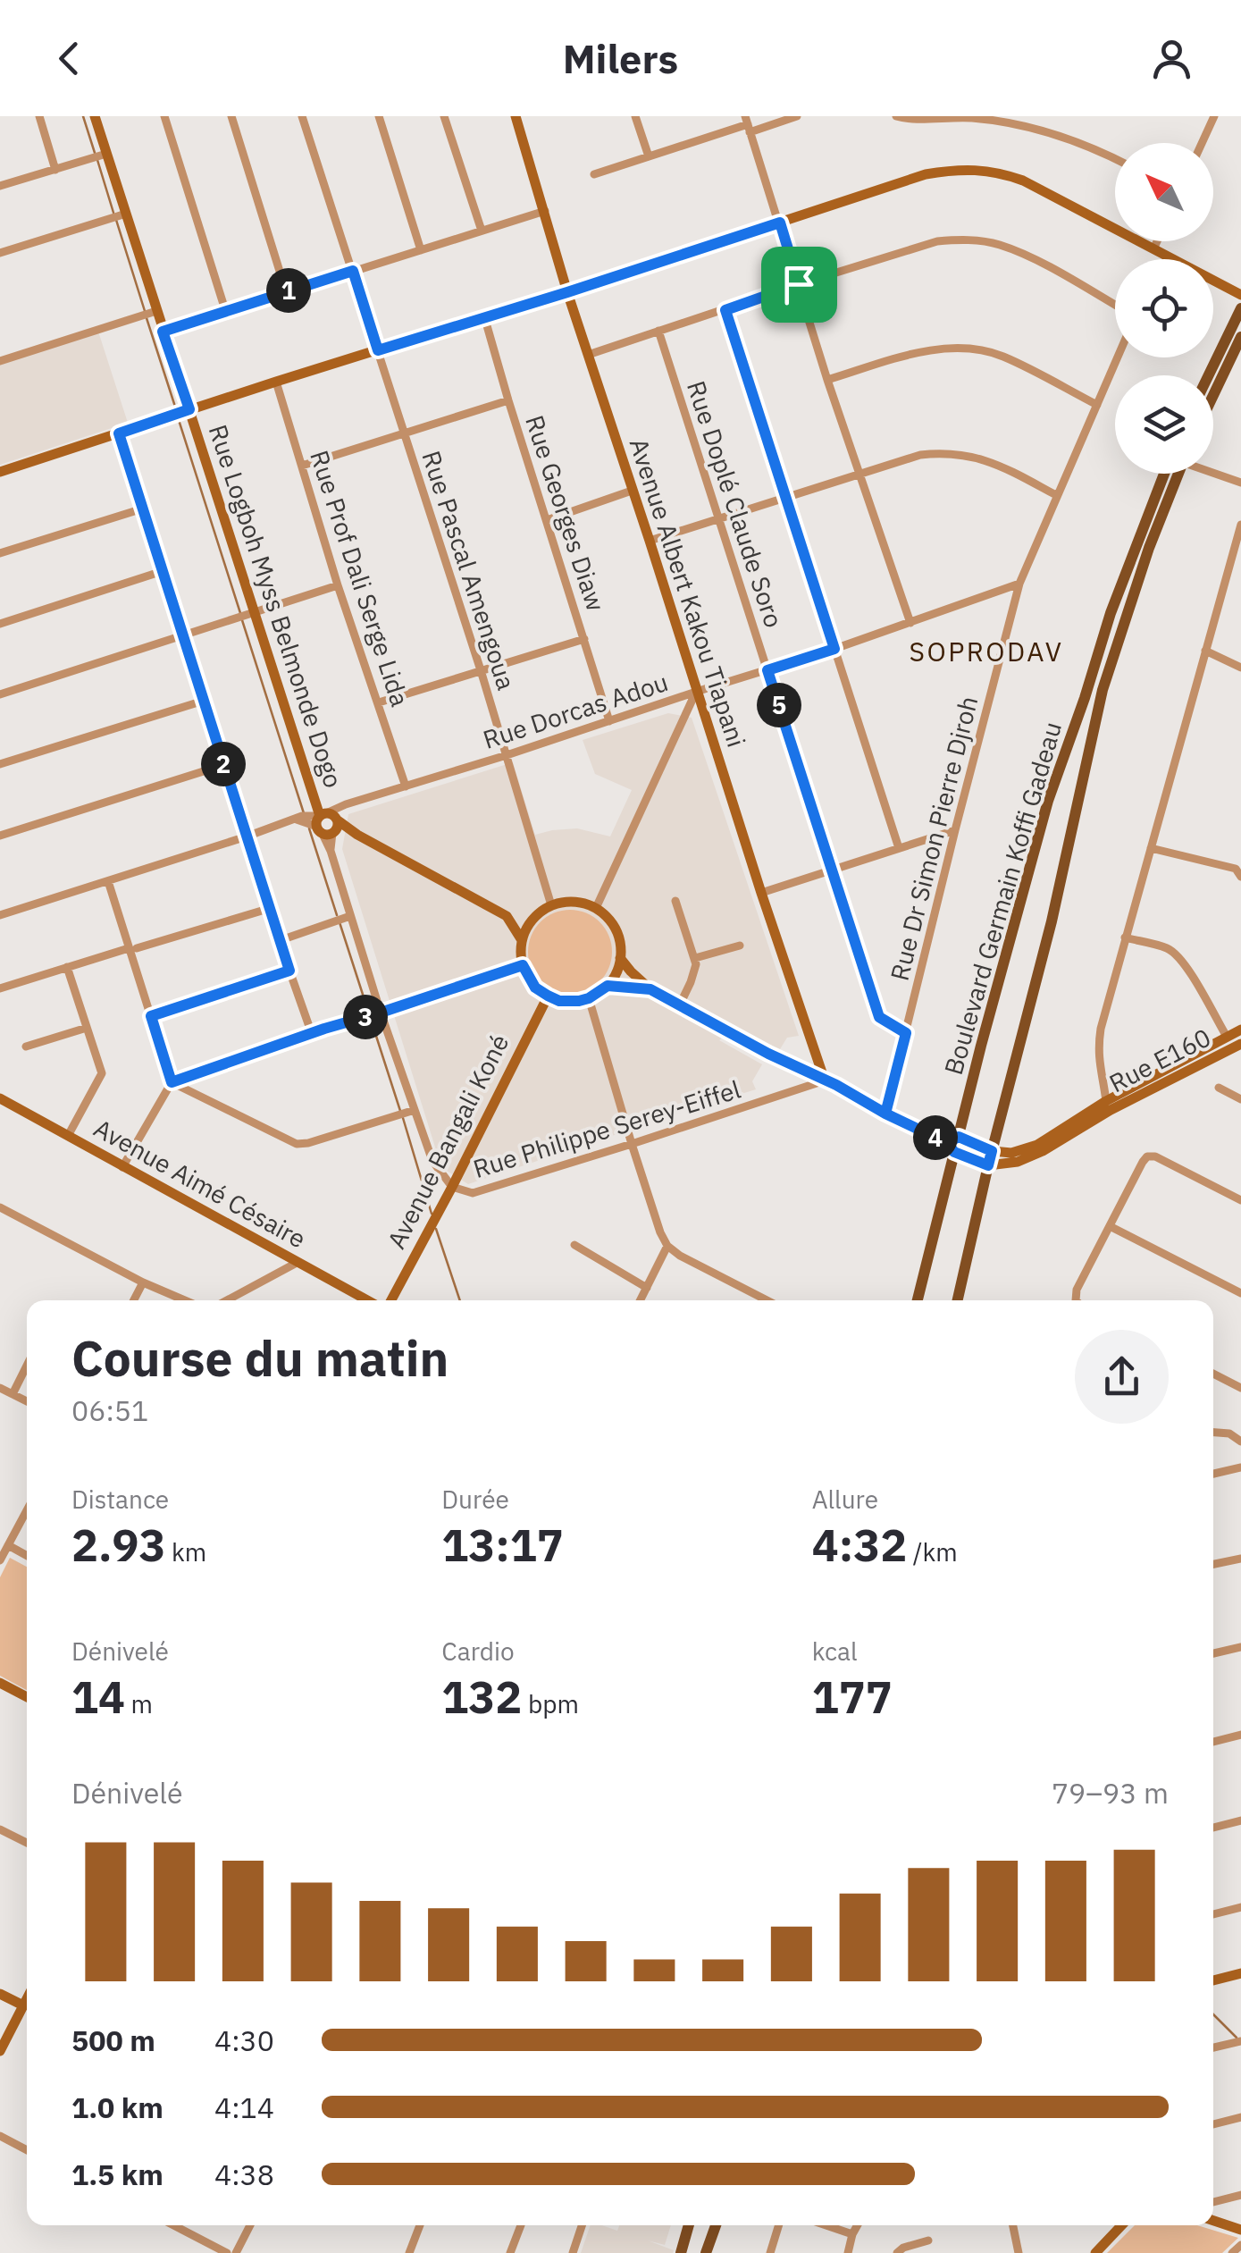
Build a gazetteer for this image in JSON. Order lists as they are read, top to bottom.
{
  "streets": {
    "main road": ["Boulevard Germain Koffi Gadeau"],
    "street": [
      "Rue Doplé Claude Soro",
      "Rue Georges Diaw",
      "Rue Pascal Amengoua",
      "Rue Prof Dali Serge Lida",
      "Avenue Albert Kakou Tiapani",
      "Rue Logboh Myss Belmonde Dogo",
      "Rue Dorcas Adou",
      "Rue Dr Simon Pierre Djroh",
      "Rue E160",
      "Rue Philippe Serey-Eiffel",
      "Avenue Bangali Koné",
      "Avenue Aimé Césaire"
    ]
  },
  "crossings": [
    ["Rue Doplé Claude Soro", "Rue Dorcas Adou"],
    ["Rue Doplé Claude Soro", "Rue Dr Simon Pierre Djroh"],
    ["Rue Georges Diaw", "Rue Dorcas Adou"],
    ["Rue Pascal Amengoua", "Rue Dorcas Adou"],
    ["Rue Pascal Amengoua", "Avenue Bangali Koné"],
    ["Rue Prof Dali Serge Lida", "Rue Dorcas Adou"],
    ["Avenue Albert Kakou Tiapani", "Rue Dorcas Adou"],
    ["Avenue Albert Kakou Tiapani", "Rue Philippe Serey-Eiffel"],
    ["Rue Logboh Myss Belmonde Dogo", "Rue Dorcas Adou"],
    ["Rue Logboh Myss Belmonde Dogo", "Rue Philippe Serey-Eiffel"],
    ["Rue Logboh Myss Belmonde Dogo", "Avenue Bangali Koné"],
    ["Rue Dorcas Adou", "Rue Dr Simon Pierre Djroh"],
    ["Boulevard Germain Koffi Gadeau", "Rue E160"],
    ["Rue Philippe Serey-Eiffel", "Avenue Bangali Koné"]
  ],
  "districts": ["SOPRODAV"],
  "north": "top left",
  "page": {
    "header": "Milers",
    "pins": [
      "1",
      "5",
      "2",
      "3",
      "4"
    ],
    "heading": ["Course du matin", "06:51"],
    "stats": [
      ["Distance", "2.93 km"],
      ["Durée", "13:17"],
      ["Allure", "4:32 /km"],
      ["Dénivelé", "14 m"],
      ["Cardio", "132 bpm"],
      ["kcal", "177"]
    ],
    "chart": ["Dénivelé", "79–93 m"],
    "list": [
      {
        "name": "500 m",
        "note": "4:30"
      },
      {
        "name": "1.0 km",
        "note": "4:14"
      },
      {
        "name": "1.5 km",
        "note": "4:38"
      }
    ]
  }
}
